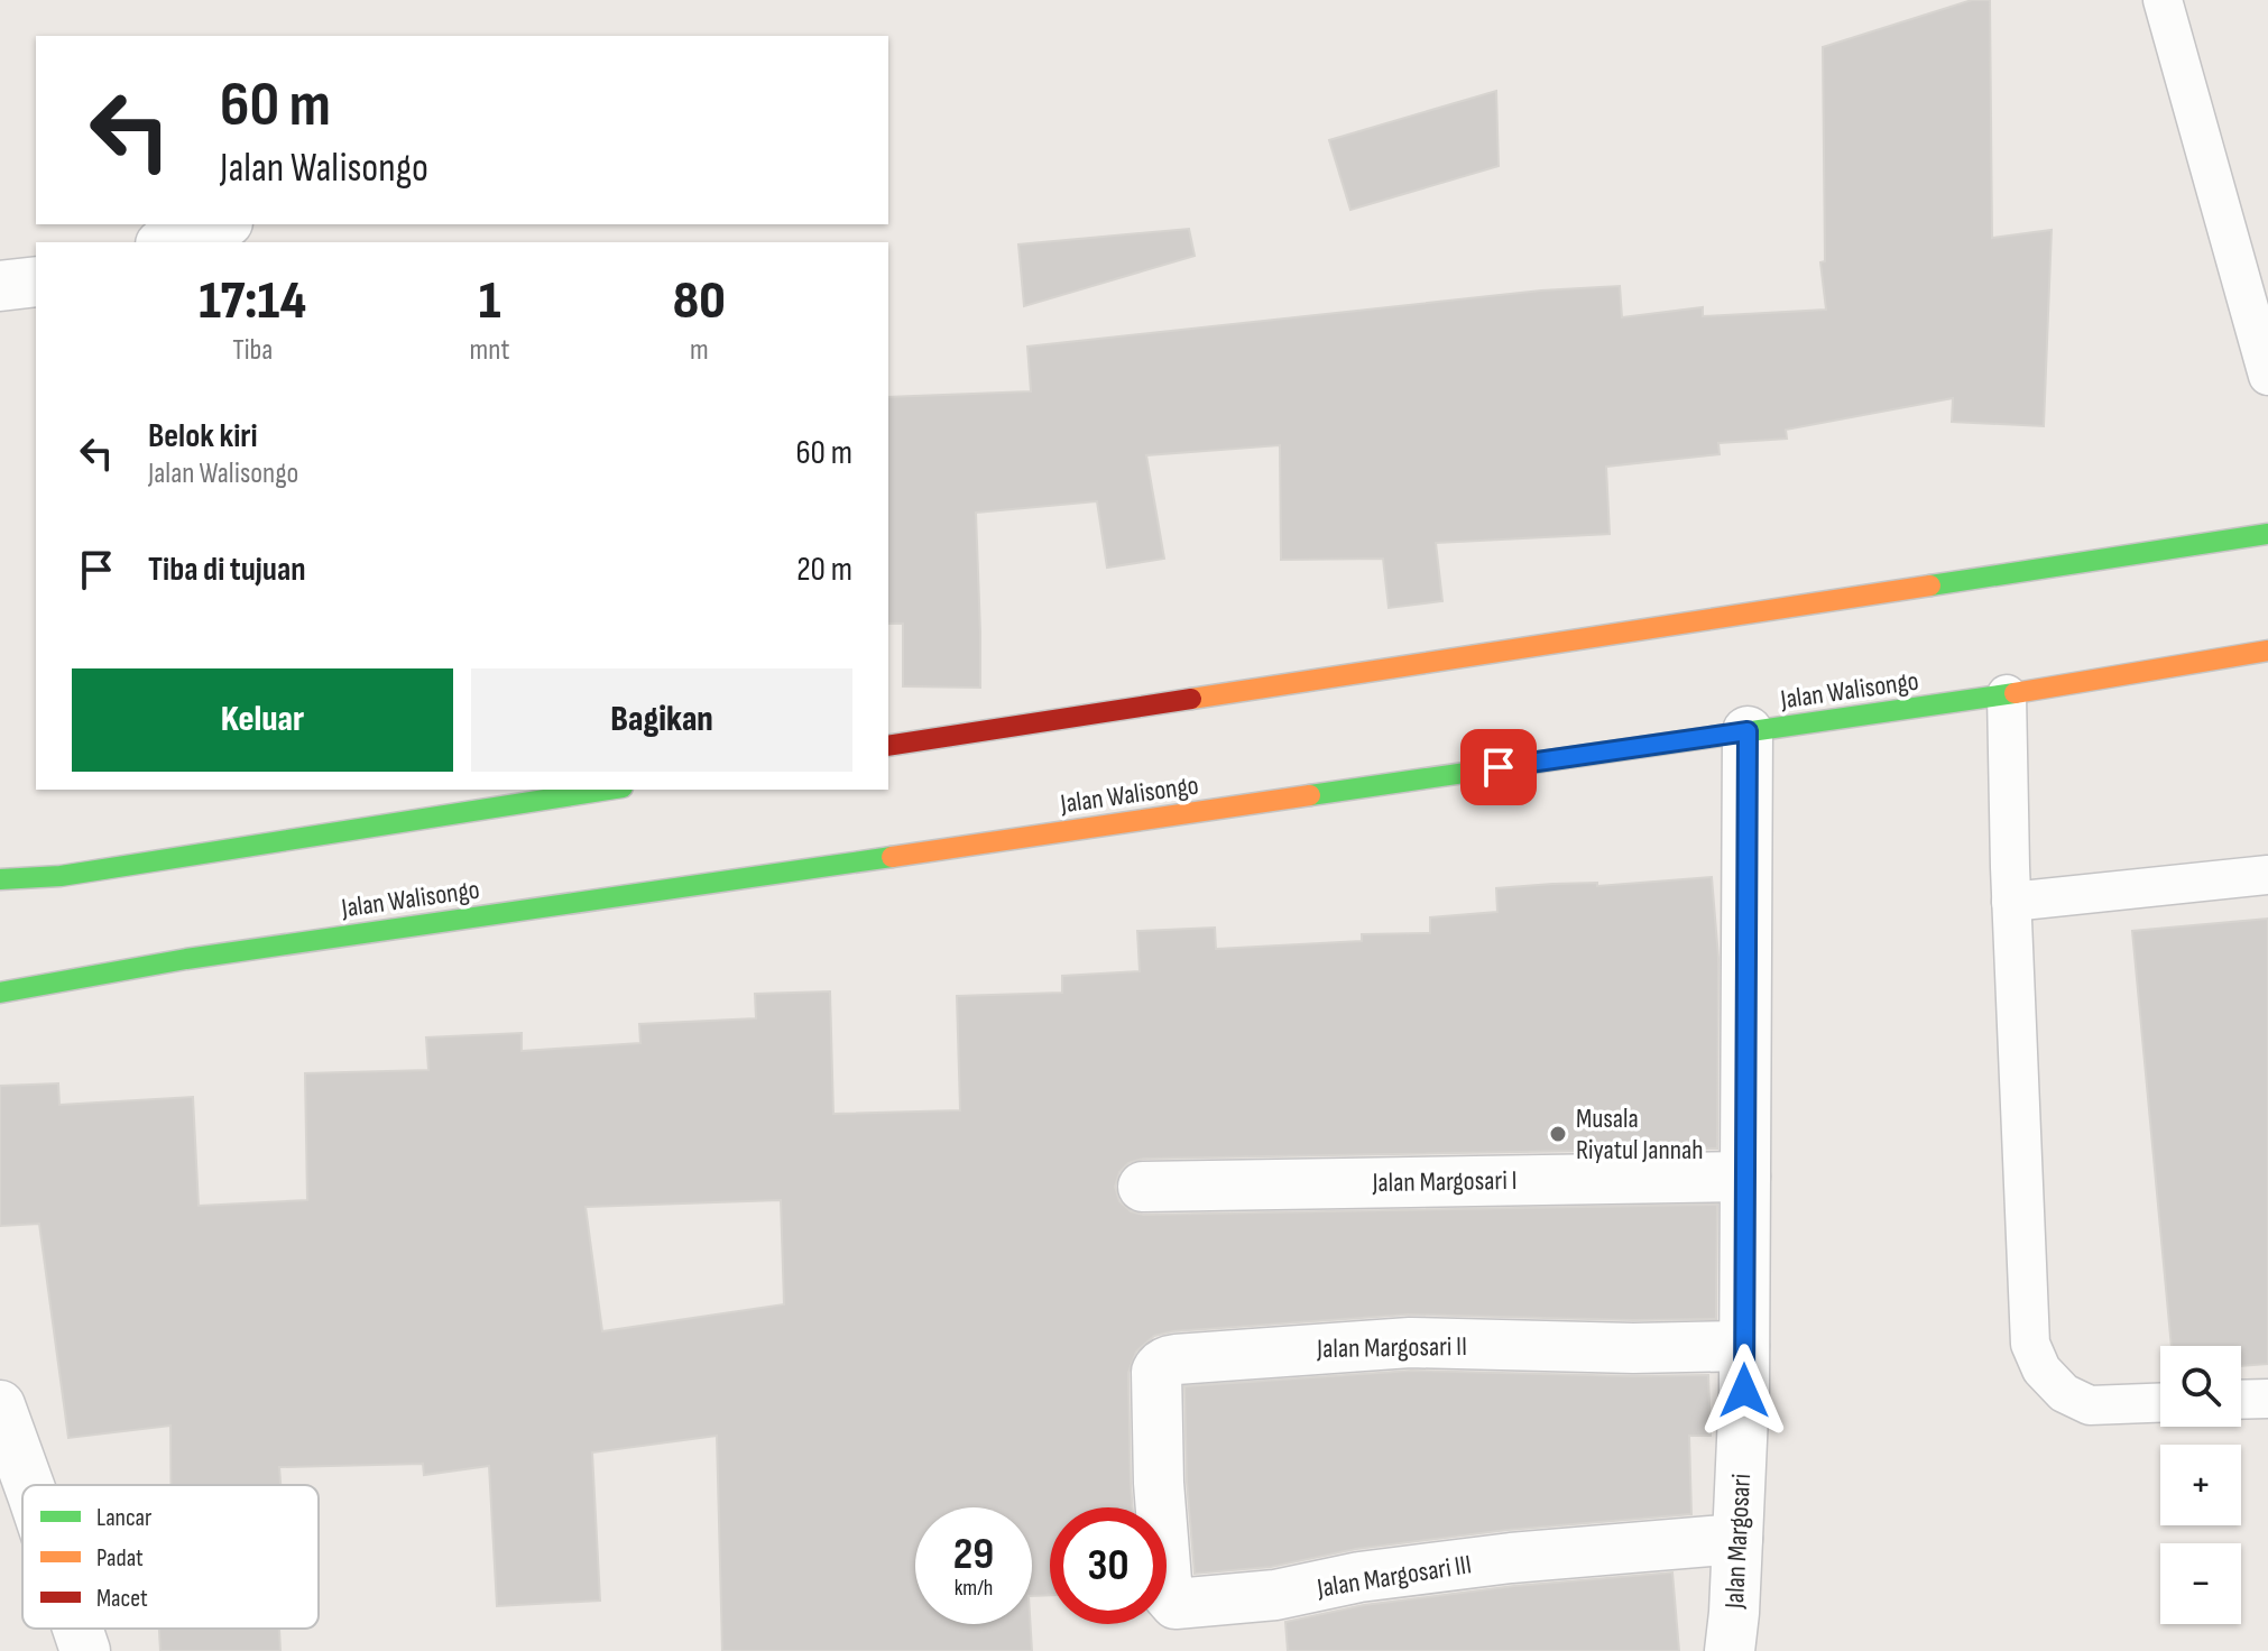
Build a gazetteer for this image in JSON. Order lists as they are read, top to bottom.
{
  "streets": {
    "highway": ["Jalan Walisongo"],
    "street": [
      "Jalan Margosari I",
      "Jalan Margosari II",
      "Jalan Margosari",
      "Jalan Margosari III"
    ]
  },
  "crossings": [
    ["Jalan Walisongo", "Jalan Margosari"],
    ["Jalan Margosari I", "Jalan Margosari"],
    ["Jalan Margosari II", "Jalan Margosari"],
    ["Jalan Margosari II", "Jalan Margosari III"],
    ["Jalan Margosari", "Jalan Margosari III"]
  ],
  "places": ["Musala Riyatul Jannah"],
  "legend": ["Lancar", "Padat", "Macet"],
  "page": {
    "turn": ["60 m", "Jalan Walisongo"],
    "eta": [
      "17:14",
      "Tiba",
      "1",
      "mnt",
      "80",
      "m"
    ],
    "list": [
      {
        "name": "Belok kiri",
        "note": "Jalan Walisongo",
        "value": "60 m"
      },
      {
        "name": "Tiba di tujuan",
        "value": "20 m"
      }
    ],
    "buttons": ["Keluar", "Bagikan"],
    "map_buttons": ["+", "−"],
    "speed": "29 km/h",
    "limit": "30"
  }
}
